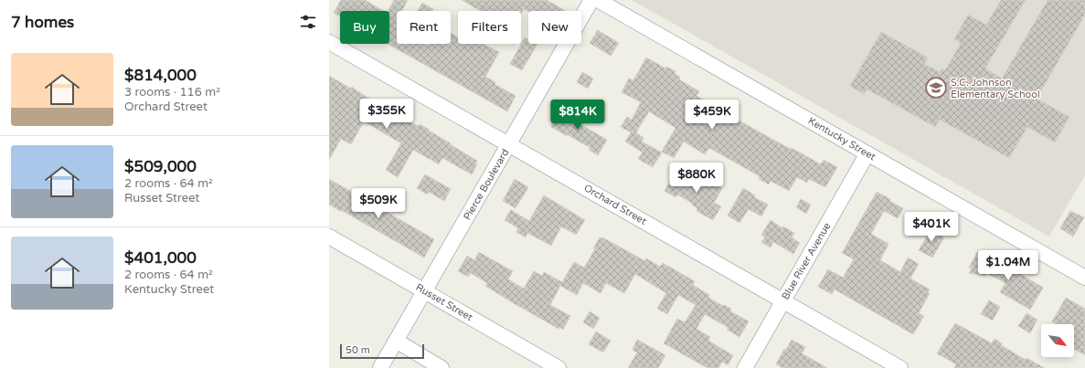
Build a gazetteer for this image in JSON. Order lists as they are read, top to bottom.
{
  "streets": {
    "street": [
      "Kentucky Street",
      "Pierce Boulevard",
      "Orchard Street",
      "Blue River Avenue",
      "Russet Street"
    ]
  },
  "crossings": [
    ["Kentucky Street", "Blue River Avenue"],
    ["Pierce Boulevard", "Orchard Street"],
    ["Pierce Boulevard", "Russet Street"],
    ["Orchard Street", "Blue River Avenue"]
  ],
  "places": {
    "school or university": ["S.C. Johnson Elementary School"]
  },
  "scale_bar": "50 m",
  "north": "bottom right",
  "page": {
    "heading": "7 homes",
    "chip": [
      "Buy",
      "Rent",
      "Filters",
      "New"
    ],
    "list": [
      {
        "name": "$814,000",
        "note": "3 rooms · 116 m² · Orchard Street"
      },
      {
        "name": "$509,000",
        "note": "2 rooms · 64 m² · Russet Street"
      },
      {
        "name": "$401,000",
        "note": "2 rooms · 64 m² · Kentucky Street"
      }
    ],
    "price": [
      "$355K",
      "$814K",
      "$459K",
      "$880K",
      "$509K",
      "$401K",
      "$1.04M"
    ],
    "scale": "50 m"
  }
}
